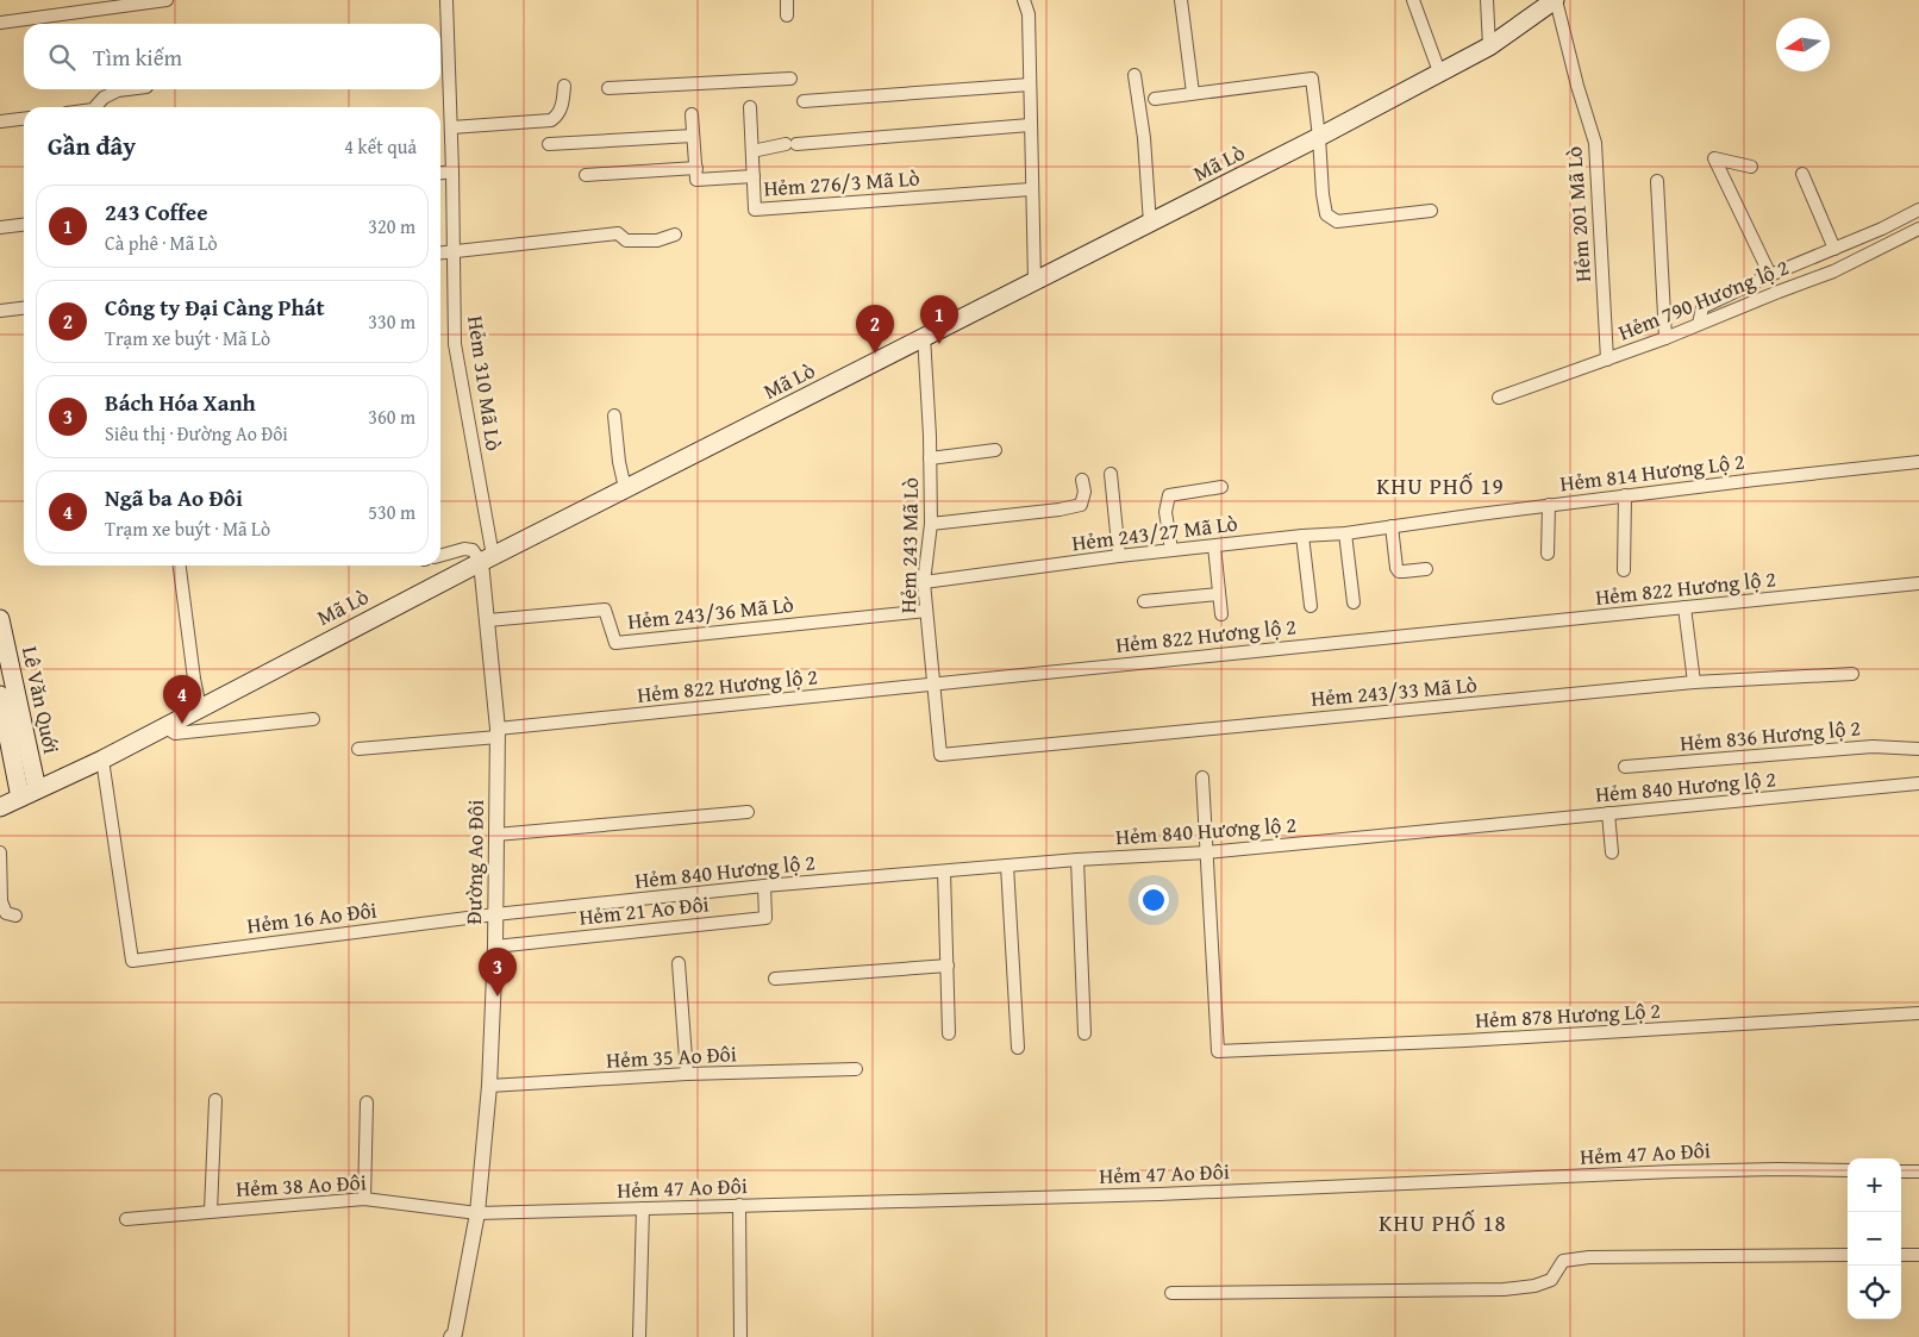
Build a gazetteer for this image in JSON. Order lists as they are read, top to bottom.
{
  "streets": {
    "main road": ["Mã Lò", "Lê Văn Quới"],
    "street": [
      "Hẻm 276/3 Mã Lò",
      "Hẻm 201 Mã Lò",
      "Hẻm 790 Hương lộ 2",
      "Hẻm 310 Mã Lò",
      "Hẻm 814 Hương Lộ 2",
      "Hẻm 243/27 Mã Lò",
      "Hẻm 243 Mã Lò",
      "Hẻm 822 Hương lộ 2",
      "Hẻm 243/36 Mã Lò",
      "Hẻm 243/33 Mã Lò",
      "Hẻm 836 Hương lộ 2",
      "Hẻm 840 Hương lộ 2",
      "Đường Ao Đôi",
      "Hẻm 21 Ao Đôi",
      "Hẻm 16 Ao Đôi",
      "Hẻm 878 Hương Lộ 2",
      "Hẻm 35 Ao Đôi",
      "Hẻm 47 Ao Đôi",
      "Hẻm 38 Ao Đôi"
    ]
  },
  "crossings": [
    ["Mã Lò", "Hẻm 201 Mã Lò"],
    ["Mã Lò", "Hẻm 310 Mã Lò"],
    ["Mã Lò", "Hẻm 243 Mã Lò"],
    ["Mã Lò", "Lê Văn Quới"],
    ["Mã Lò", "Đường Ao Đôi"],
    ["Mã Lò", "Hẻm 16 Ao Đôi"],
    ["Hẻm 201 Mã Lò", "Hẻm 790 Hương lộ 2"],
    ["Hẻm 310 Mã Lò", "Đường Ao Đôi"],
    ["Hẻm 814 Hương Lộ 2", "Hẻm 243/27 Mã Lò"],
    ["Hẻm 243/27 Mã Lò", "Hẻm 243 Mã Lò"],
    ["Hẻm 243 Mã Lò", "Hẻm 822 Hương lộ 2"],
    ["Hẻm 243 Mã Lò", "Hẻm 243/36 Mã Lò"],
    ["Hẻm 243 Mã Lò", "Hẻm 243/33 Mã Lò"],
    ["Hẻm 822 Hương lộ 2", "Đường Ao Đôi"],
    ["Hẻm 243/36 Mã Lò", "Đường Ao Đôi"],
    ["Hẻm 840 Hương lộ 2", "Đường Ao Đôi"],
    ["Hẻm 840 Hương lộ 2", "Hẻm 21 Ao Đôi"],
    ["Hẻm 840 Hương lộ 2", "Hẻm 16 Ao Đôi"],
    ["Hẻm 840 Hương lộ 2", "Hẻm 878 Hương Lộ 2"],
    ["Đường Ao Đôi", "Hẻm 21 Ao Đôi"],
    ["Đường Ao Đôi", "Hẻm 16 Ao Đôi"],
    ["Đường Ao Đôi", "Hẻm 35 Ao Đôi"],
    ["Đường Ao Đôi", "Hẻm 47 Ao Đôi"],
    ["Đường Ao Đôi", "Hẻm 38 Ao Đôi"],
    ["Hẻm 47 Ao Đôi", "Hẻm 38 Ao Đôi"]
  ],
  "districts": ["KHU PHỐ 19", "KHU PHỐ 18"],
  "north": "left",
  "page": {
    "search": "Tìm kiếm",
    "heading": ["Gần đây", "4 kết quả"],
    "list": [
      {
        "mark": "1",
        "name": "243 Coffee",
        "note": "Cà phê · Mã Lò",
        "value": "320 m"
      },
      {
        "mark": "2",
        "name": "Công ty Đại Càng Phát",
        "note": "Trạm xe buýt · Mã Lò",
        "value": "330 m"
      },
      {
        "mark": "3",
        "name": "Bách Hóa Xanh",
        "note": "Siêu thị · Đường Ao Đôi",
        "value": "360 m"
      },
      {
        "mark": "4",
        "name": "Ngã ba Ao Đôi",
        "note": "Trạm xe buýt · Mã Lò",
        "value": "530 m"
      }
    ],
    "pins": [
      "1",
      "2",
      "4",
      "3"
    ],
    "map_buttons": ["+", "−"]
  }
}
